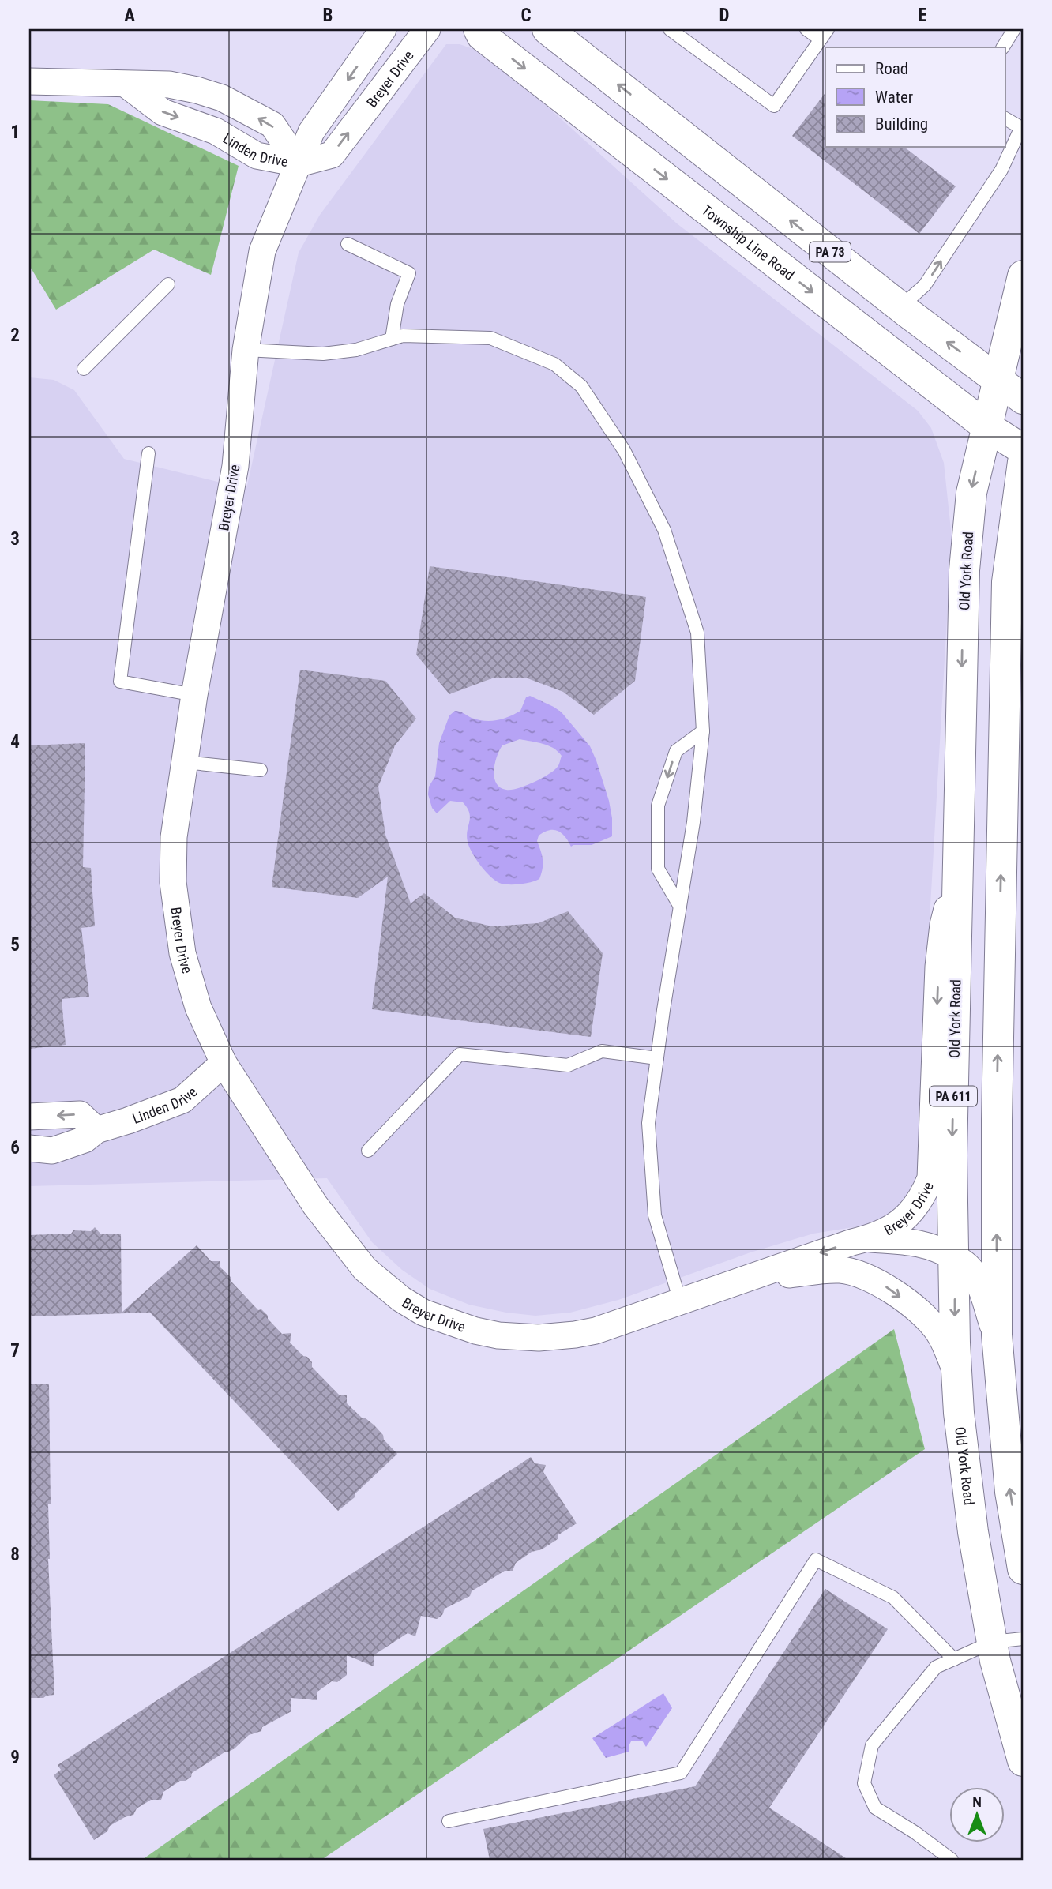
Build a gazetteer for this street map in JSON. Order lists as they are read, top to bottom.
{
  "streets": {
    "main road": [
      "Township Line Road",
      "PA 73",
      "Old York Road",
      "PA 611"
    ],
    "street": ["Breyer Drive", "Linden Drive"]
  },
  "crossings": [
    ["Breyer Drive", "Linden Drive"],
    ["Breyer Drive", "Old York Road"],
    ["Breyer Drive", "PA 611"],
    ["Township Line Road", "Old York Road"],
    ["PA 73", "Old York Road"]
  ],
  "legend": ["Road", "Water", "Building"],
  "north": "top",
  "grid": {
    "columns": [
      "A",
      "B",
      "C",
      "D",
      "E"
    ],
    "rows": [
      "1",
      "2",
      "3",
      "4",
      "5",
      "6",
      "7",
      "8",
      "9"
    ]
  }
}
